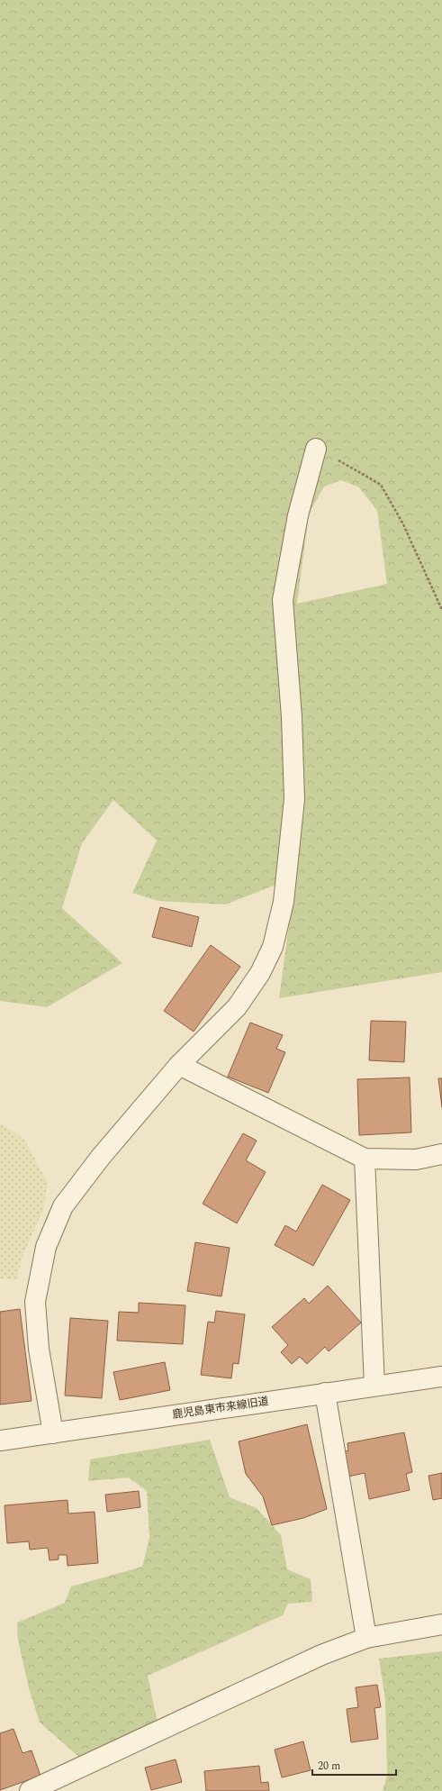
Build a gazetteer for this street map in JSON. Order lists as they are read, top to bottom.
{
  "streets": {
    "street": ["鹿児島東市来線旧道"]
  },
  "scale_bar": "20 m"
}
